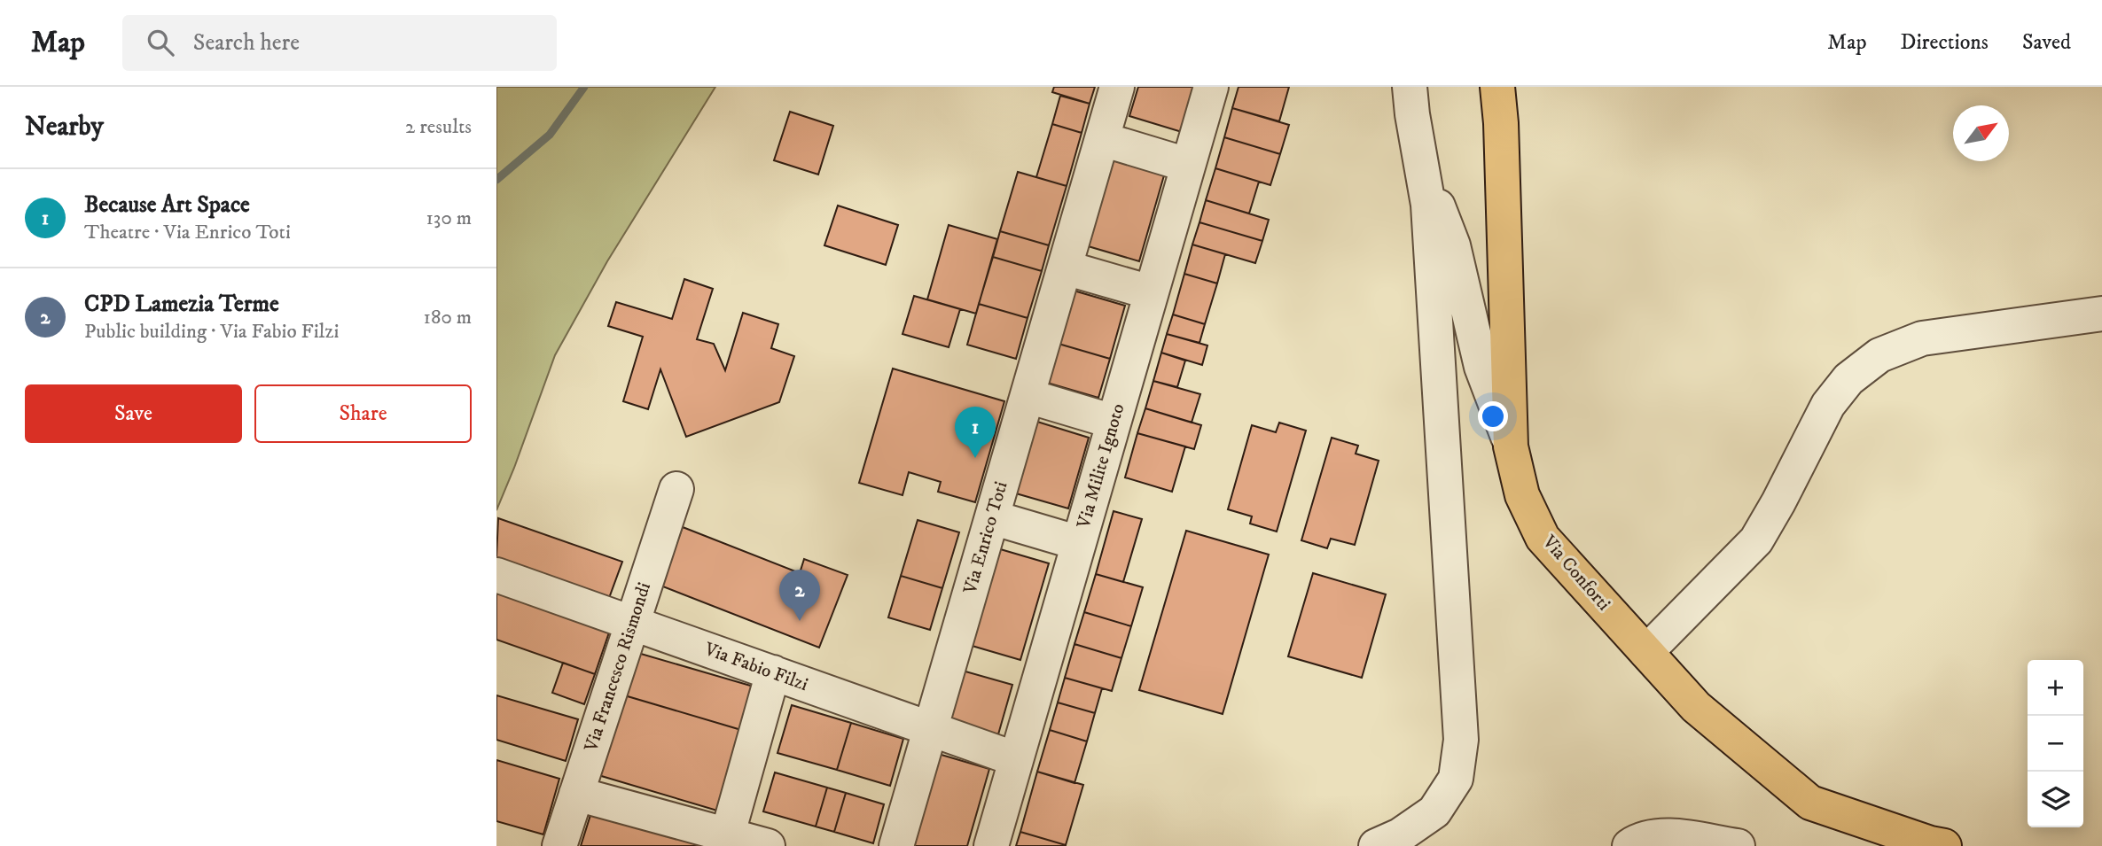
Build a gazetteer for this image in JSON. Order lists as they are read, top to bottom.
{
  "streets": {
    "main road": ["Via Conforti"],
    "street": [
      "Via Milite Ignoto",
      "Via Enrico Toti",
      "Via Francesco Rismondi",
      "Via Fabio Filzi"
    ]
  },
  "crossings": [
    ["Via Milite Ignoto", "Via Fabio Filzi"],
    ["Via Enrico Toti", "Via Fabio Filzi"],
    ["Via Francesco Rismondi", "Via Fabio Filzi"]
  ],
  "north": "top right",
  "page": {
    "header": "Map",
    "search": "Search here",
    "nav": ["Map", "Directions", "Saved"],
    "heading": ["Nearby", "2 results"],
    "list": [
      {
        "mark": "1",
        "name": "Because Art Space",
        "note": "Theatre · Via Enrico Toti",
        "value": "130 m"
      },
      {
        "mark": "2",
        "name": "CPD Lamezia Terme",
        "note": "Public building · Via Fabio Filzi",
        "value": "180 m"
      }
    ],
    "buttons": ["Save", "Share"],
    "pins": ["1", "2"],
    "map_buttons": ["+", "−"]
  }
}
